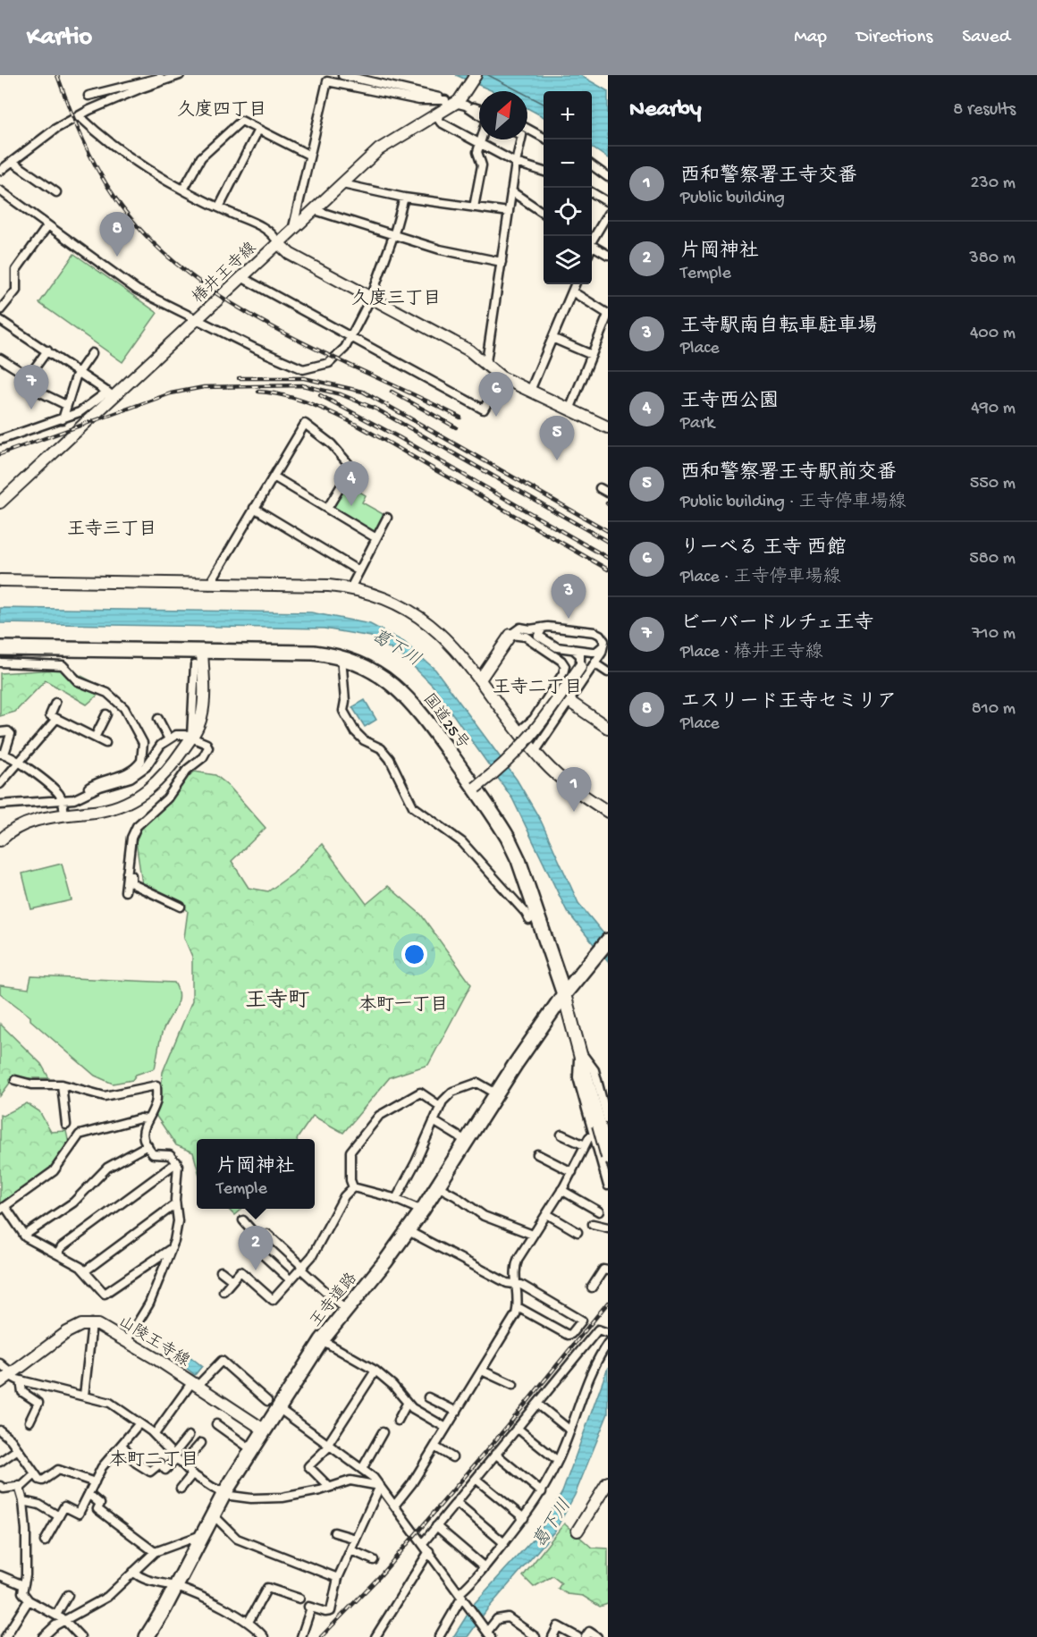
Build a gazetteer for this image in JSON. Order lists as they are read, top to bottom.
{
  "streets": {
    "highway": ["国道25号", "王寺道路"],
    "street": ["椿井王寺線", "山陵王寺線"]
  },
  "crossings": [
    ["国道25号", "王寺道路"],
    ["王寺道路", "山陵王寺線"]
  ],
  "districts": [
    "久度四丁目",
    "久度三丁目",
    "王寺三丁目",
    "王寺二丁目",
    "王寺町",
    "本町一丁目",
    "本町二丁目"
  ],
  "water": ["葛下川"],
  "north": "top right",
  "page": {
    "header": "Kartio",
    "nav": ["Map", "Directions", "Saved"],
    "heading": ["Nearby", "8 results"],
    "map_buttons": ["+", "−"],
    "list": [
      {
        "mark": "1",
        "name": "西和警察署王寺交番",
        "note": "Public building",
        "value": "230 m"
      },
      {
        "mark": "2",
        "name": "片岡神社",
        "note": "Temple",
        "value": "380 m"
      },
      {
        "mark": "3",
        "name": "王寺駅南自転車駐車場",
        "note": "Place",
        "value": "400 m"
      },
      {
        "mark": "4",
        "name": "王寺西公園",
        "note": "Park",
        "value": "490 m"
      },
      {
        "mark": "5",
        "name": "西和警察署王寺駅前交番",
        "note": "Public building · 王寺停車場線",
        "value": "550 m"
      },
      {
        "mark": "6",
        "name": "りーべる 王寺 西館",
        "note": "Place · 王寺停車場線",
        "value": "580 m"
      },
      {
        "mark": "7",
        "name": "ビーバードルチェ王寺",
        "note": "Place · 椿井王寺線",
        "value": "710 m"
      },
      {
        "mark": "8",
        "name": "エスリード王寺セミリア",
        "note": "Place",
        "value": "810 m"
      }
    ],
    "pins": [
      "8",
      "7",
      "6",
      "5",
      "4",
      "3",
      "1",
      "2"
    ],
    "popup": ["片岡神社", "Temple"]
  }
}
